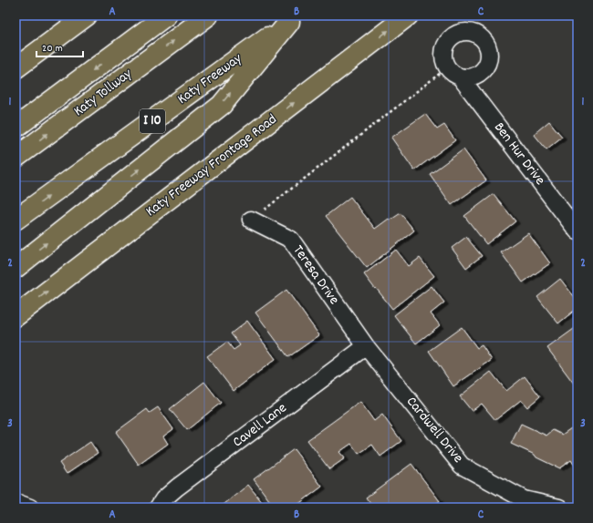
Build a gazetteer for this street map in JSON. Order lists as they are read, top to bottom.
{
  "streets": {
    "main road": [
      "Katy Freeway",
      "Katy Tollway",
      "I 10",
      "Katy Freeway Frontage Road"
    ],
    "street": [
      "Ben Hur Drive",
      "Teresa Drive",
      "Cavell Lane",
      "Cardwell Drive"
    ]
  },
  "crossings": [
    ["Teresa Drive", "Cavell Lane"],
    ["Teresa Drive", "Cardwell Drive"],
    ["Cavell Lane", "Cardwell Drive"]
  ],
  "scale_bar": "20 m",
  "grid": {
    "columns": ["A", "B", "C"],
    "rows": ["1", "2", "3"]
  }
}
